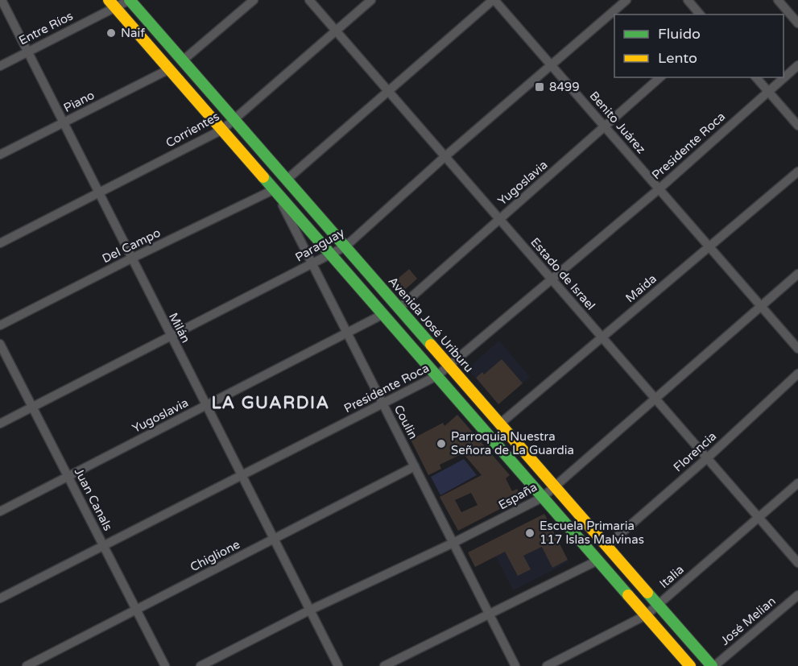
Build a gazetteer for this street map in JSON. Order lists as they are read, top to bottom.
{
  "streets": {
    "main road": ["Avenida José Uriburu"],
    "street": [
      "Entre Ríos",
      "Piano",
      "Benito Juárez",
      "Corrientes",
      "Presidente Roca",
      "Yugoslavia",
      "Paraguay",
      "Del Campo",
      "Estado de Israel",
      "Maida",
      "Milán",
      "Coulin",
      "Florencia",
      "España",
      "Juan Canals",
      "Chiglione",
      "Italia",
      "José Melian"
    ]
  },
  "crossings": [
    ["Entre Ríos", "Avenida José Uriburu"],
    ["Entre Ríos", "Milán"],
    ["Piano", "Milán"],
    ["Benito Juárez", "Presidente Roca"],
    ["Benito Juárez", "Yugoslavia"],
    ["Benito Juárez", "Paraguay"],
    ["Benito Juárez", "Maida"],
    ["Benito Juárez", "España"],
    ["Corrientes", "Estado de Israel"],
    ["Corrientes", "Avenida José Uriburu"],
    ["Corrientes", "Milán"],
    ["Presidente Roca", "Estado de Israel"],
    ["Presidente Roca", "Avenida José Uriburu"],
    ["Presidente Roca", "Milán"],
    ["Presidente Roca", "Coulin"],
    ["Presidente Roca", "Juan Canals"],
    ["Yugoslavia", "Estado de Israel"],
    ["Yugoslavia", "Avenida José Uriburu"],
    ["Yugoslavia", "Milán"],
    ["Yugoslavia", "Coulin"],
    ["Yugoslavia", "Juan Canals"],
    ["Paraguay", "Estado de Israel"],
    ["Paraguay", "Avenida José Uriburu"],
    ["Paraguay", "Milán"],
    ["Paraguay", "Coulin"],
    ["Paraguay", "Juan Canals"],
    ["Del Campo", "Milán"],
    ["Del Campo", "Coulin"],
    ["Estado de Israel", "Maida"],
    ["Estado de Israel", "Florencia"],
    ["Estado de Israel", "España"],
    ["Estado de Israel", "Italia"],
    ["Maida", "Avenida José Uriburu"],
    ["Avenida José Uriburu", "Florencia"],
    ["Avenida José Uriburu", "España"],
    ["Avenida José Uriburu", "Italia"],
    ["Avenida José Uriburu", "José Melian"],
    ["Milán", "España"],
    ["Milán", "Chiglione"],
    ["Coulin", "España"],
    ["Coulin", "Chiglione"],
    ["Juan Canals", "Chiglione"]
  ],
  "districts": ["LA GUARDIA"],
  "places": {
    "other": ["Naif", "Parroquia Nuestra Señora de La Guardia", "Escuela Primaria 117 Islas Malvinas"],
    "transit": ["8499"]
  },
  "legend": ["Fluido", "Lento"]
}
